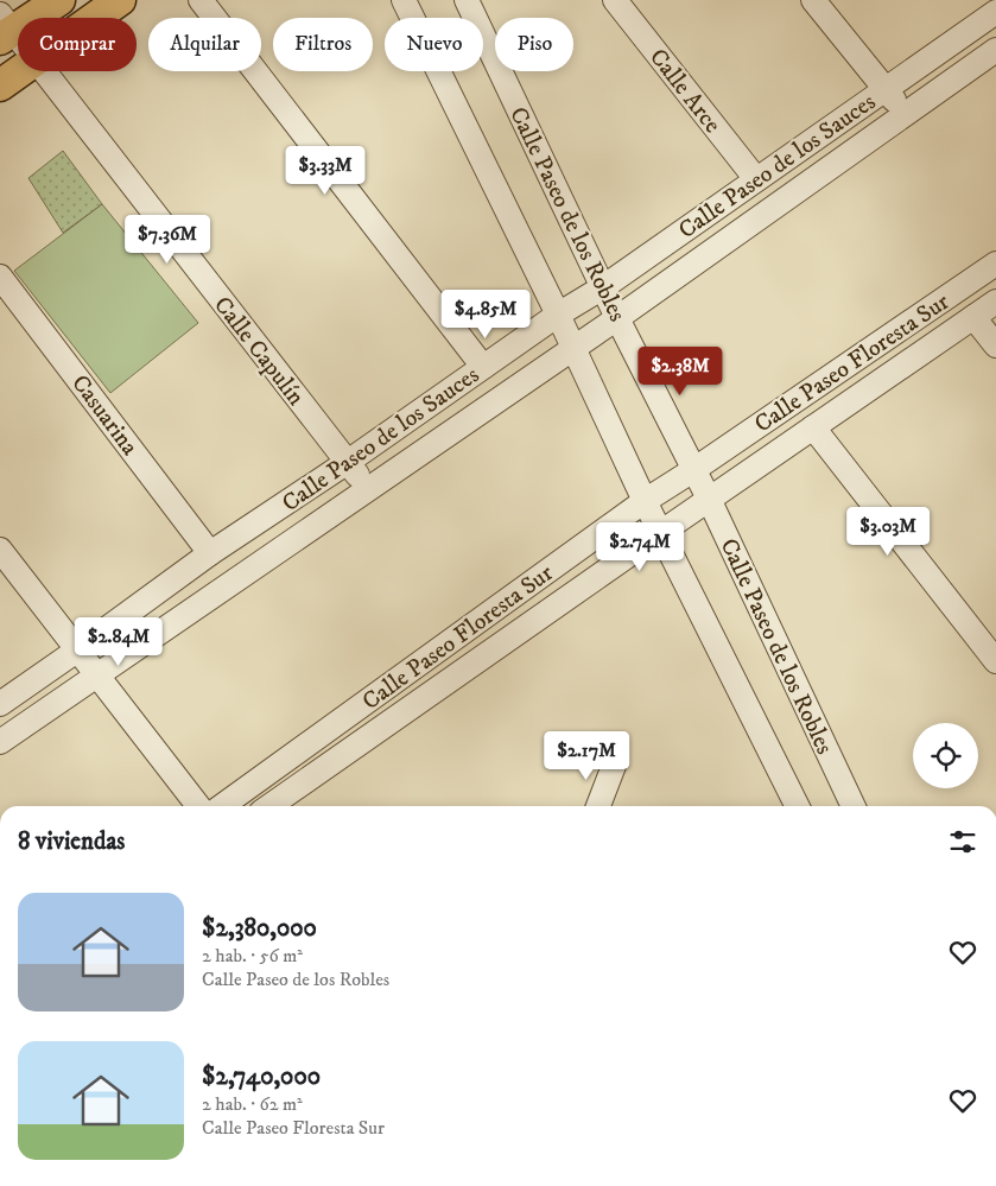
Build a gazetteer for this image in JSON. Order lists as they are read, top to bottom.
{
  "streets": {
    "street": [
      "Calle Arce",
      "Calle Paseo de los Sauces",
      "Calle Paseo de los Robles",
      "Calle Capulín",
      "Calle Paseo Floresta Sur",
      "Casuarina"
    ]
  },
  "crossings": [
    ["Calle Arce", "Calle Paseo de los Sauces"],
    ["Calle Paseo de los Sauces", "Calle Paseo de los Robles"],
    ["Calle Paseo de los Sauces", "Calle Capulín"],
    ["Calle Paseo de los Sauces", "Casuarina"],
    ["Calle Paseo de los Robles", "Calle Paseo Floresta Sur"]
  ],
  "page": {
    "chip": [
      "Comprar",
      "Alquilar",
      "Filtros",
      "Nuevo",
      "Piso"
    ],
    "price": [
      "$3.33M",
      "$7.36M",
      "$4.85M",
      "$2.38M",
      "$3.03M",
      "$2.74M",
      "$2.84M",
      "$2.17M"
    ],
    "heading": "8 viviendas",
    "list": [
      {
        "name": "$2,380,000",
        "note": "2 hab. · 56 m² · Calle Paseo de los Robles"
      },
      {
        "name": "$2,740,000",
        "note": "2 hab. · 62 m² · Calle Paseo Floresta Sur"
      }
    ]
  }
}
